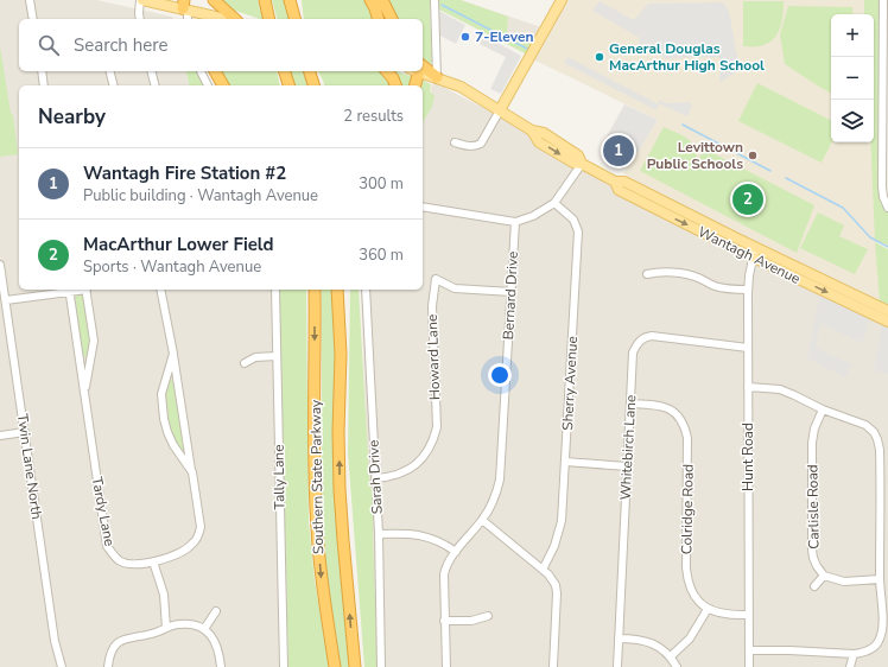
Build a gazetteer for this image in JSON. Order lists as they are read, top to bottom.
{
  "streets": {
    "highway": ["Southern State Parkway"],
    "main road": ["Wantagh Avenue"],
    "street": [
      "Bernard Drive",
      "Howard Lane",
      "Sherry Avenue",
      "Whitebirch Lane",
      "Hunt Road",
      "Twin Lane North",
      "Tally Lane",
      "Sarah Drive",
      "Carlisle Road",
      "Colridge Road",
      "Tardy Lane"
    ]
  },
  "crossings": [
    ["Wantagh Avenue", "Hunt Road"],
    ["Bernard Drive", "Howard Lane"],
    ["Howard Lane", "Sarah Drive"],
    ["Whitebirch Lane", "Hunt Road"],
    ["Whitebirch Lane", "Colridge Road"]
  ],
  "places": ["7-Eleven", "General Douglas MacArthur High School", "Levittown Public Schools"],
  "page": {
    "map_buttons": ["+", "−"],
    "search": "Search here",
    "heading": ["Nearby", "2 results"],
    "pins": ["1", "2"],
    "list": [
      {
        "mark": "1",
        "name": "Wantagh Fire Station #2",
        "note": "Public building · Wantagh Avenue",
        "value": "300 m"
      },
      {
        "mark": "2",
        "name": "MacArthur Lower Field",
        "note": "Sports · Wantagh Avenue",
        "value": "360 m"
      }
    ]
  }
}
